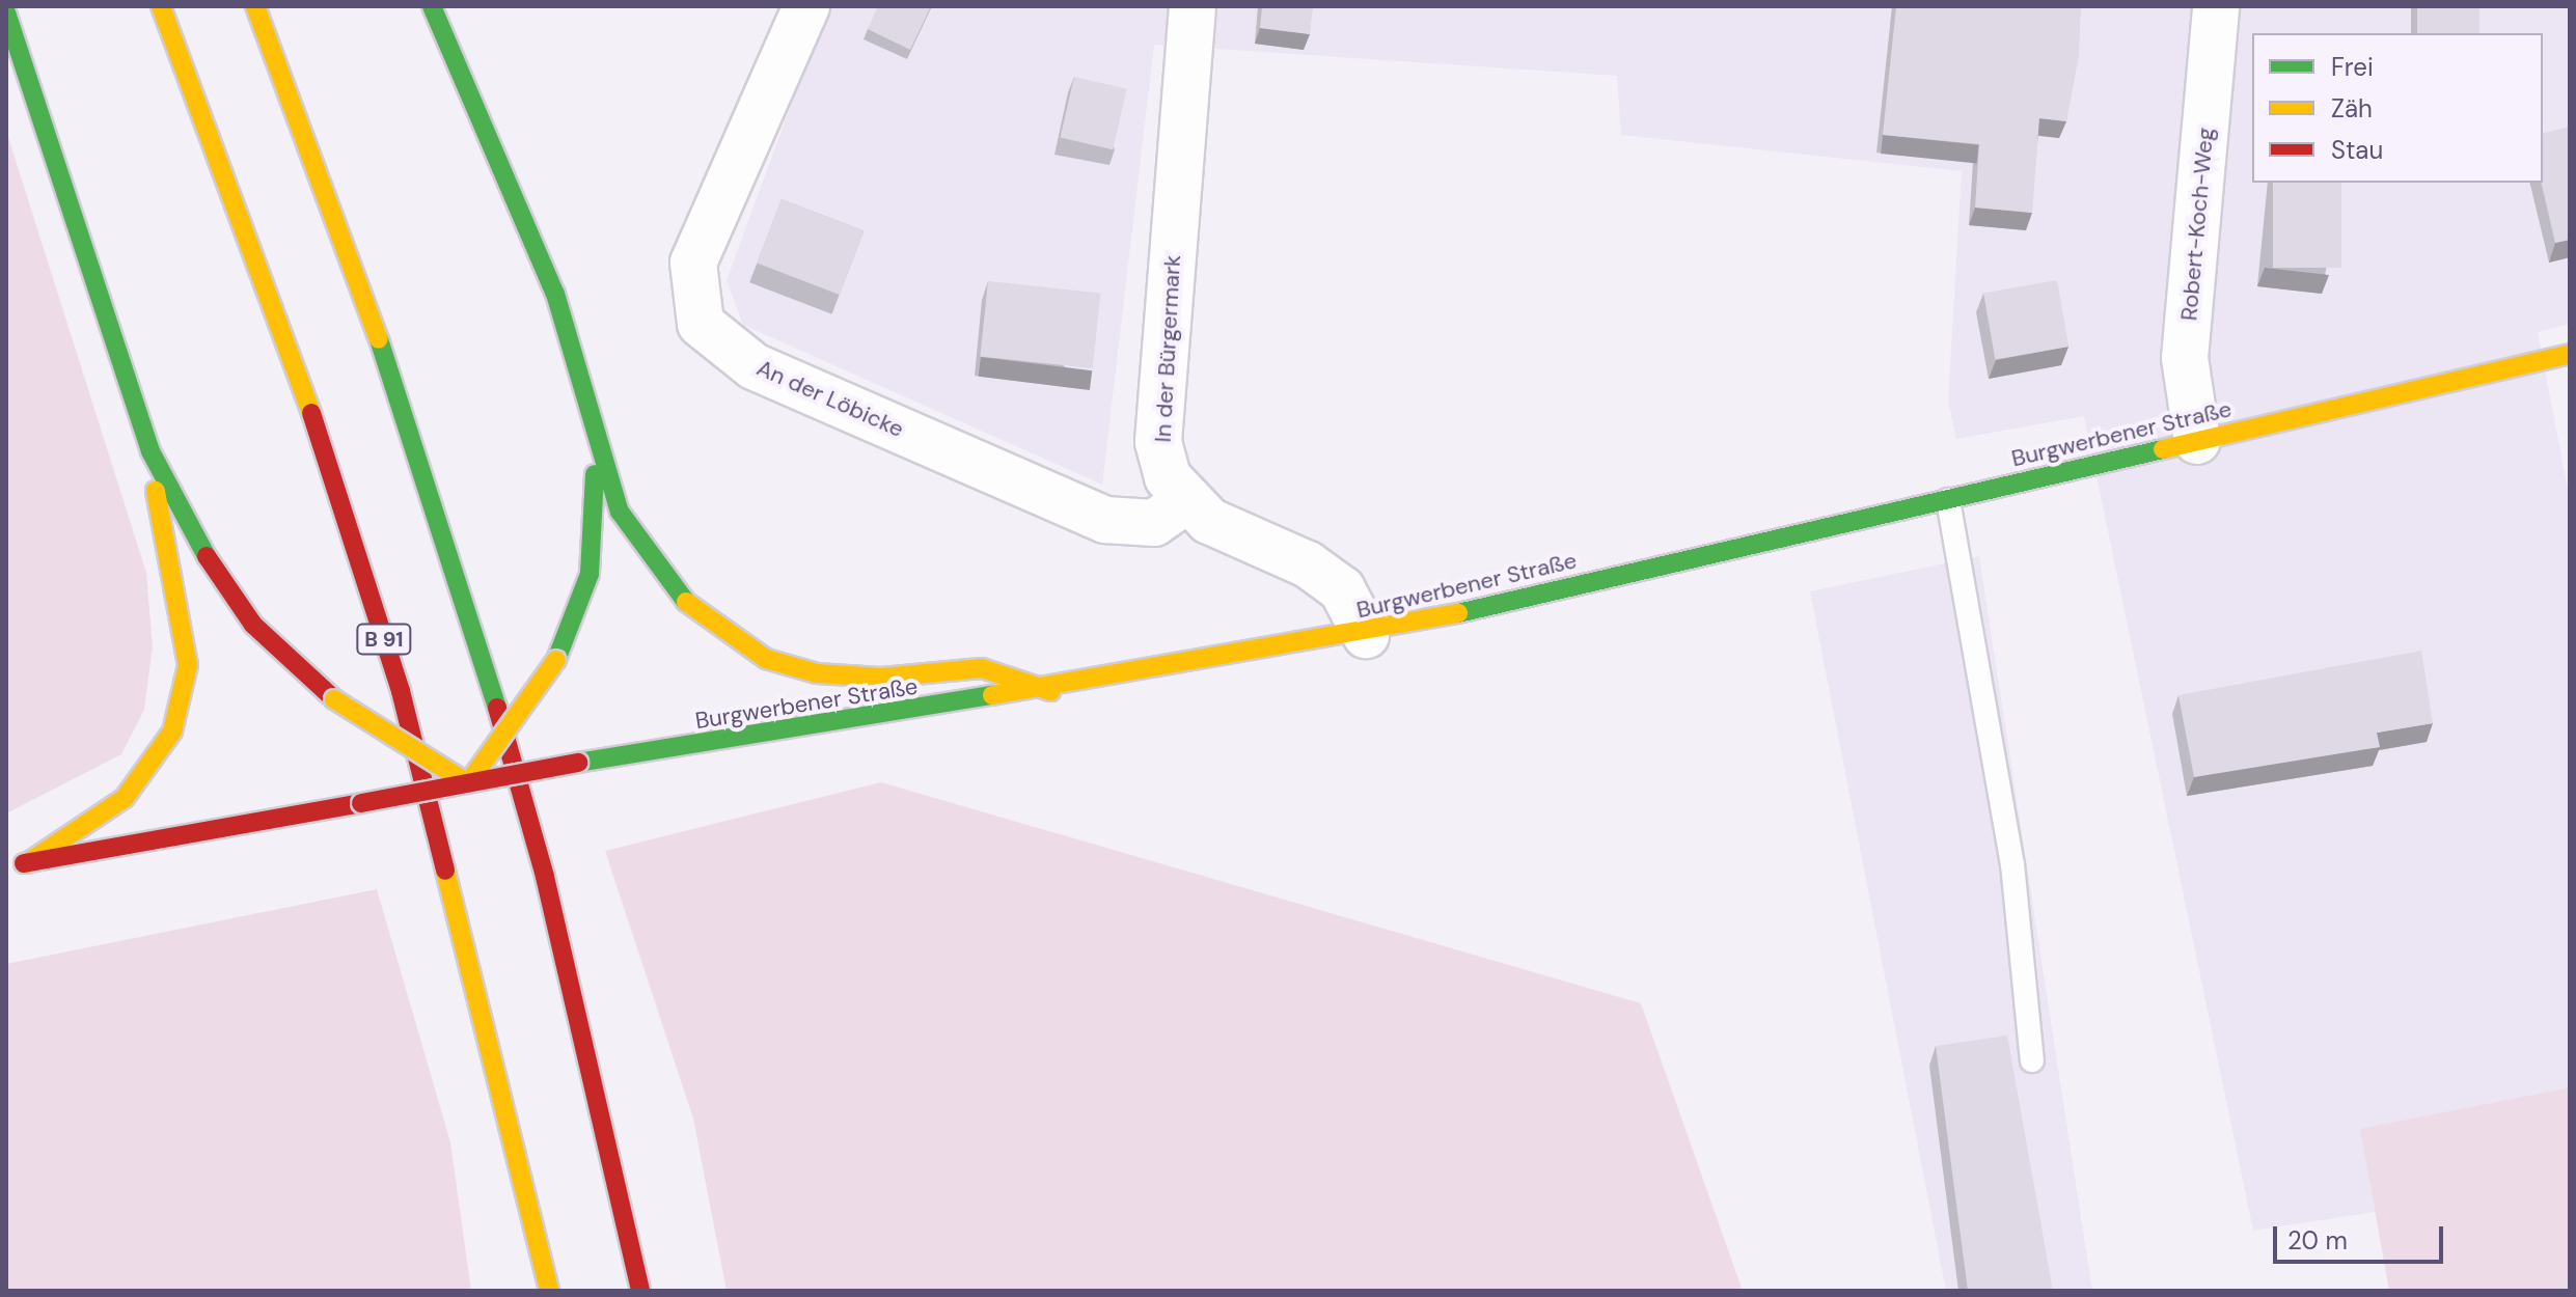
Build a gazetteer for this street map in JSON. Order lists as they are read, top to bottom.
{
  "streets": {
    "main road": ["Burgwerbener Straße", "B 91"],
    "street": ["Robert-Koch-Weg", "In der Bürgermark", "An der Löbicke"]
  },
  "crossings": [
    ["Robert-Koch-Weg", "Burgwerbener Straße"],
    ["In der Bürgermark", "An der Löbicke"],
    ["In der Bürgermark", "Burgwerbener Straße"]
  ],
  "legend": ["Frei", "Zäh", "Stau"],
  "scale_bar": "20 m"
}
